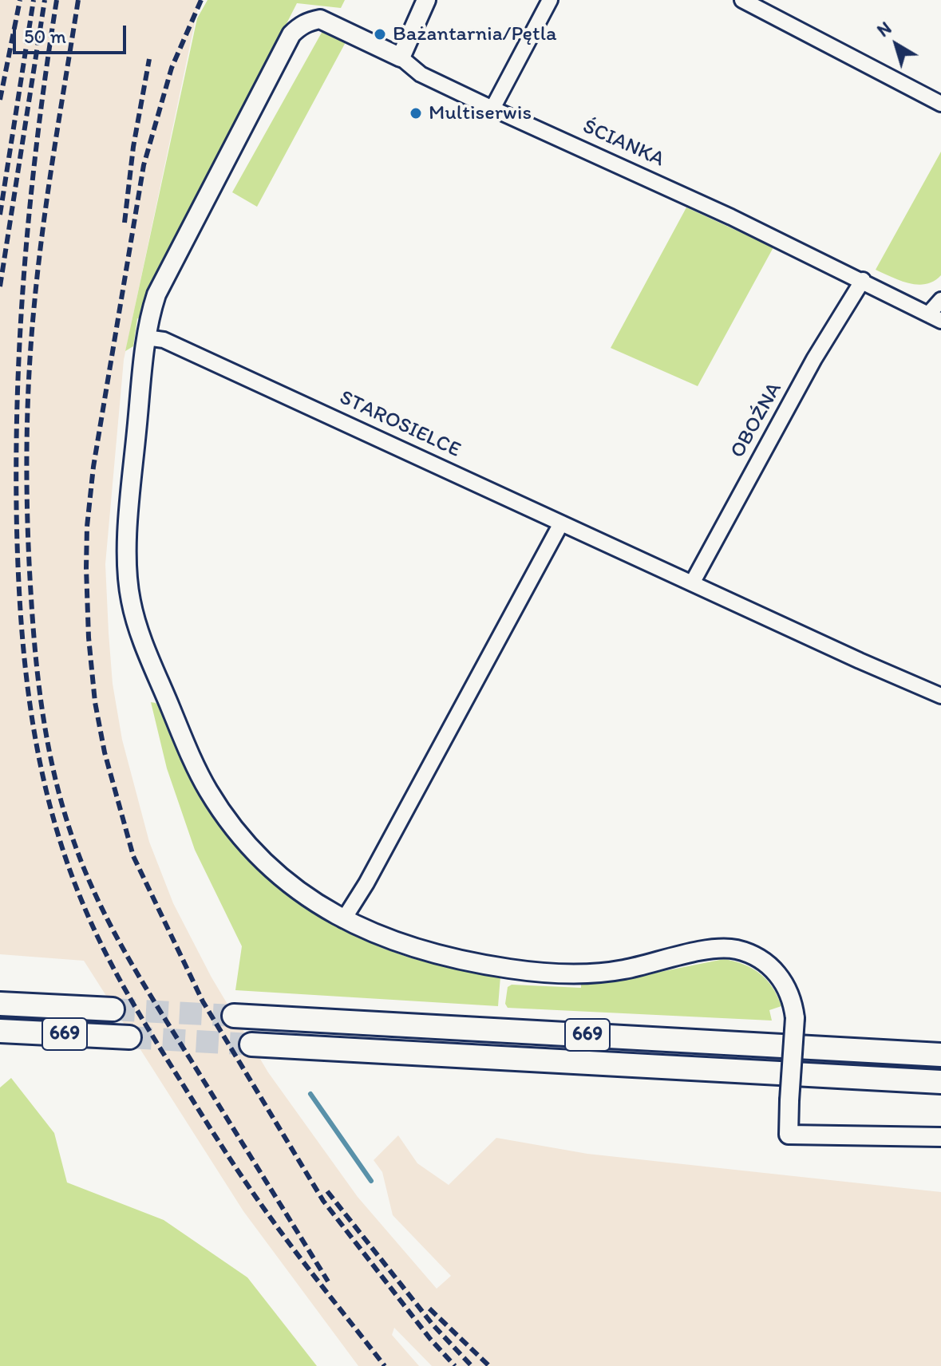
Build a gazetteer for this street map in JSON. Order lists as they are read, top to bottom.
{
  "streets": {
    "main road": ["669"],
    "street": ["ŚCIANKA", "OBOŹNA", "STAROSIELCE"]
  },
  "crossings": [
    ["ŚCIANKA", "OBOŹNA"],
    ["ŚCIANKA", "STAROSIELCE"],
    ["OBOŹNA", "STAROSIELCE"]
  ],
  "places": ["Bażantarnia/Pętla", "Multiserwis"],
  "scale_bar": "50 m",
  "north": "top left"
}
